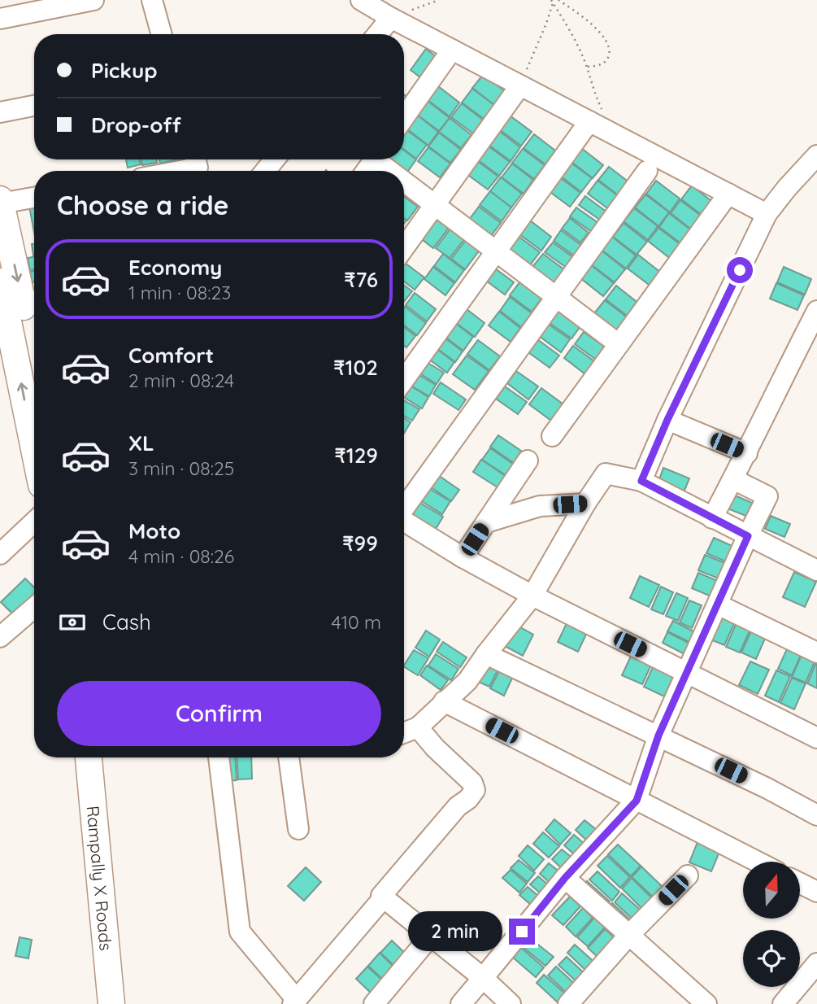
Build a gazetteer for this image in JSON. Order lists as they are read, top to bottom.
{
  "streets": {
    "main road": ["Rampally X Roads"]
  },
  "north": "top",
  "page": {
    "banner": ["Pickup", "Drop-off"],
    "heading": "Choose a ride",
    "list": [
      {
        "name": "Economy",
        "note": "1 min · 08:23",
        "value": "₹76"
      },
      {
        "name": "Comfort",
        "note": "2 min · 08:24",
        "value": "₹102"
      },
      {
        "name": "XL",
        "note": "3 min · 08:25",
        "value": "₹129"
      },
      {
        "name": "Moto",
        "note": "4 min · 08:26",
        "value": "₹99"
      }
    ],
    "pay": ["Cash", "410 m"],
    "buttons": "Confirm",
    "bubble": "2 min"
  }
}
